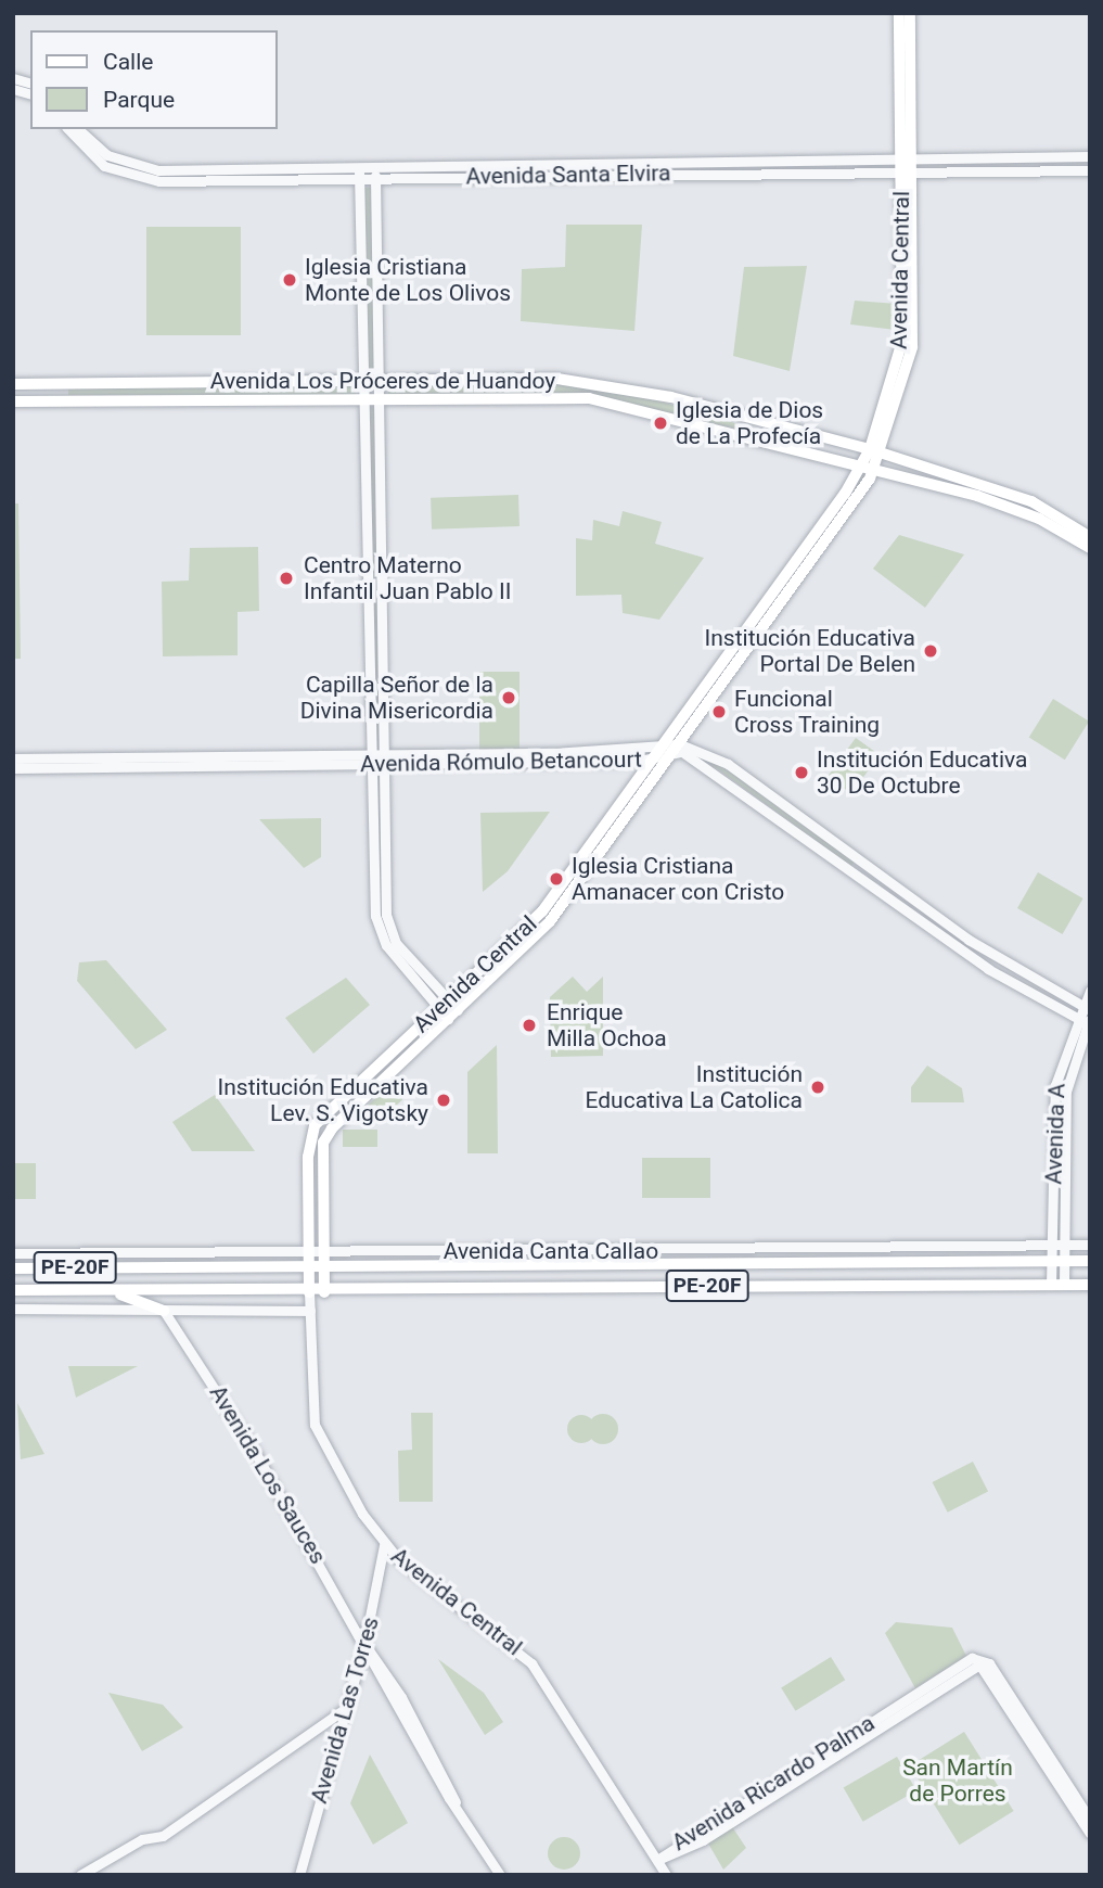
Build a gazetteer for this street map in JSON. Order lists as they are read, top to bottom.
{
  "streets": {
    "main road": [
      "Avenida Central",
      "Avenida Los Próceres de Huandoy",
      "Avenida Canta Callao",
      "PE-20F"
    ],
    "street": [
      "Avenida Santa Elvira",
      "Avenida Rómulo Betancourt",
      "Avenida A",
      "Avenida Los Sauces",
      "Avenida Las Torres",
      "Avenida Ricardo Palma"
    ]
  },
  "crossings": [
    ["Avenida Santa Elvira", "Avenida Central"],
    ["Avenida Central", "Avenida Los Próceres de Huandoy"],
    ["Avenida Central", "Avenida Rómulo Betancourt"],
    ["Avenida Central", "Avenida Canta Callao"],
    ["Avenida Central", "Avenida Las Torres"],
    ["Avenida Central", "Avenida Ricardo Palma"],
    ["Avenida Rómulo Betancourt", "Avenida A"],
    ["Avenida A", "Avenida Canta Callao"],
    ["Avenida Los Sauces", "Avenida Las Torres"]
  ],
  "parks": ["San Martín de Porres"],
  "places": [
    "Iglesia Cristiana Monte de Los Olivos",
    "Iglesia de Dios de La Profecía",
    "Centro Materno Infantil Juan Pablo II",
    "Institución Educativa Portal De Belen",
    "Capilla Señor de la Divina Misericordia",
    "Funcional Cross Training",
    "Institución Educativa 30 De Octubre",
    "Iglesia Cristiana Amanacer con Cristo",
    "Enrique Milla Ochoa",
    "Institución Educativa La Catolica",
    "Institución Educativa Lev. S. Vigotsky"
  ],
  "legend": ["Calle", "Parque"]
}
